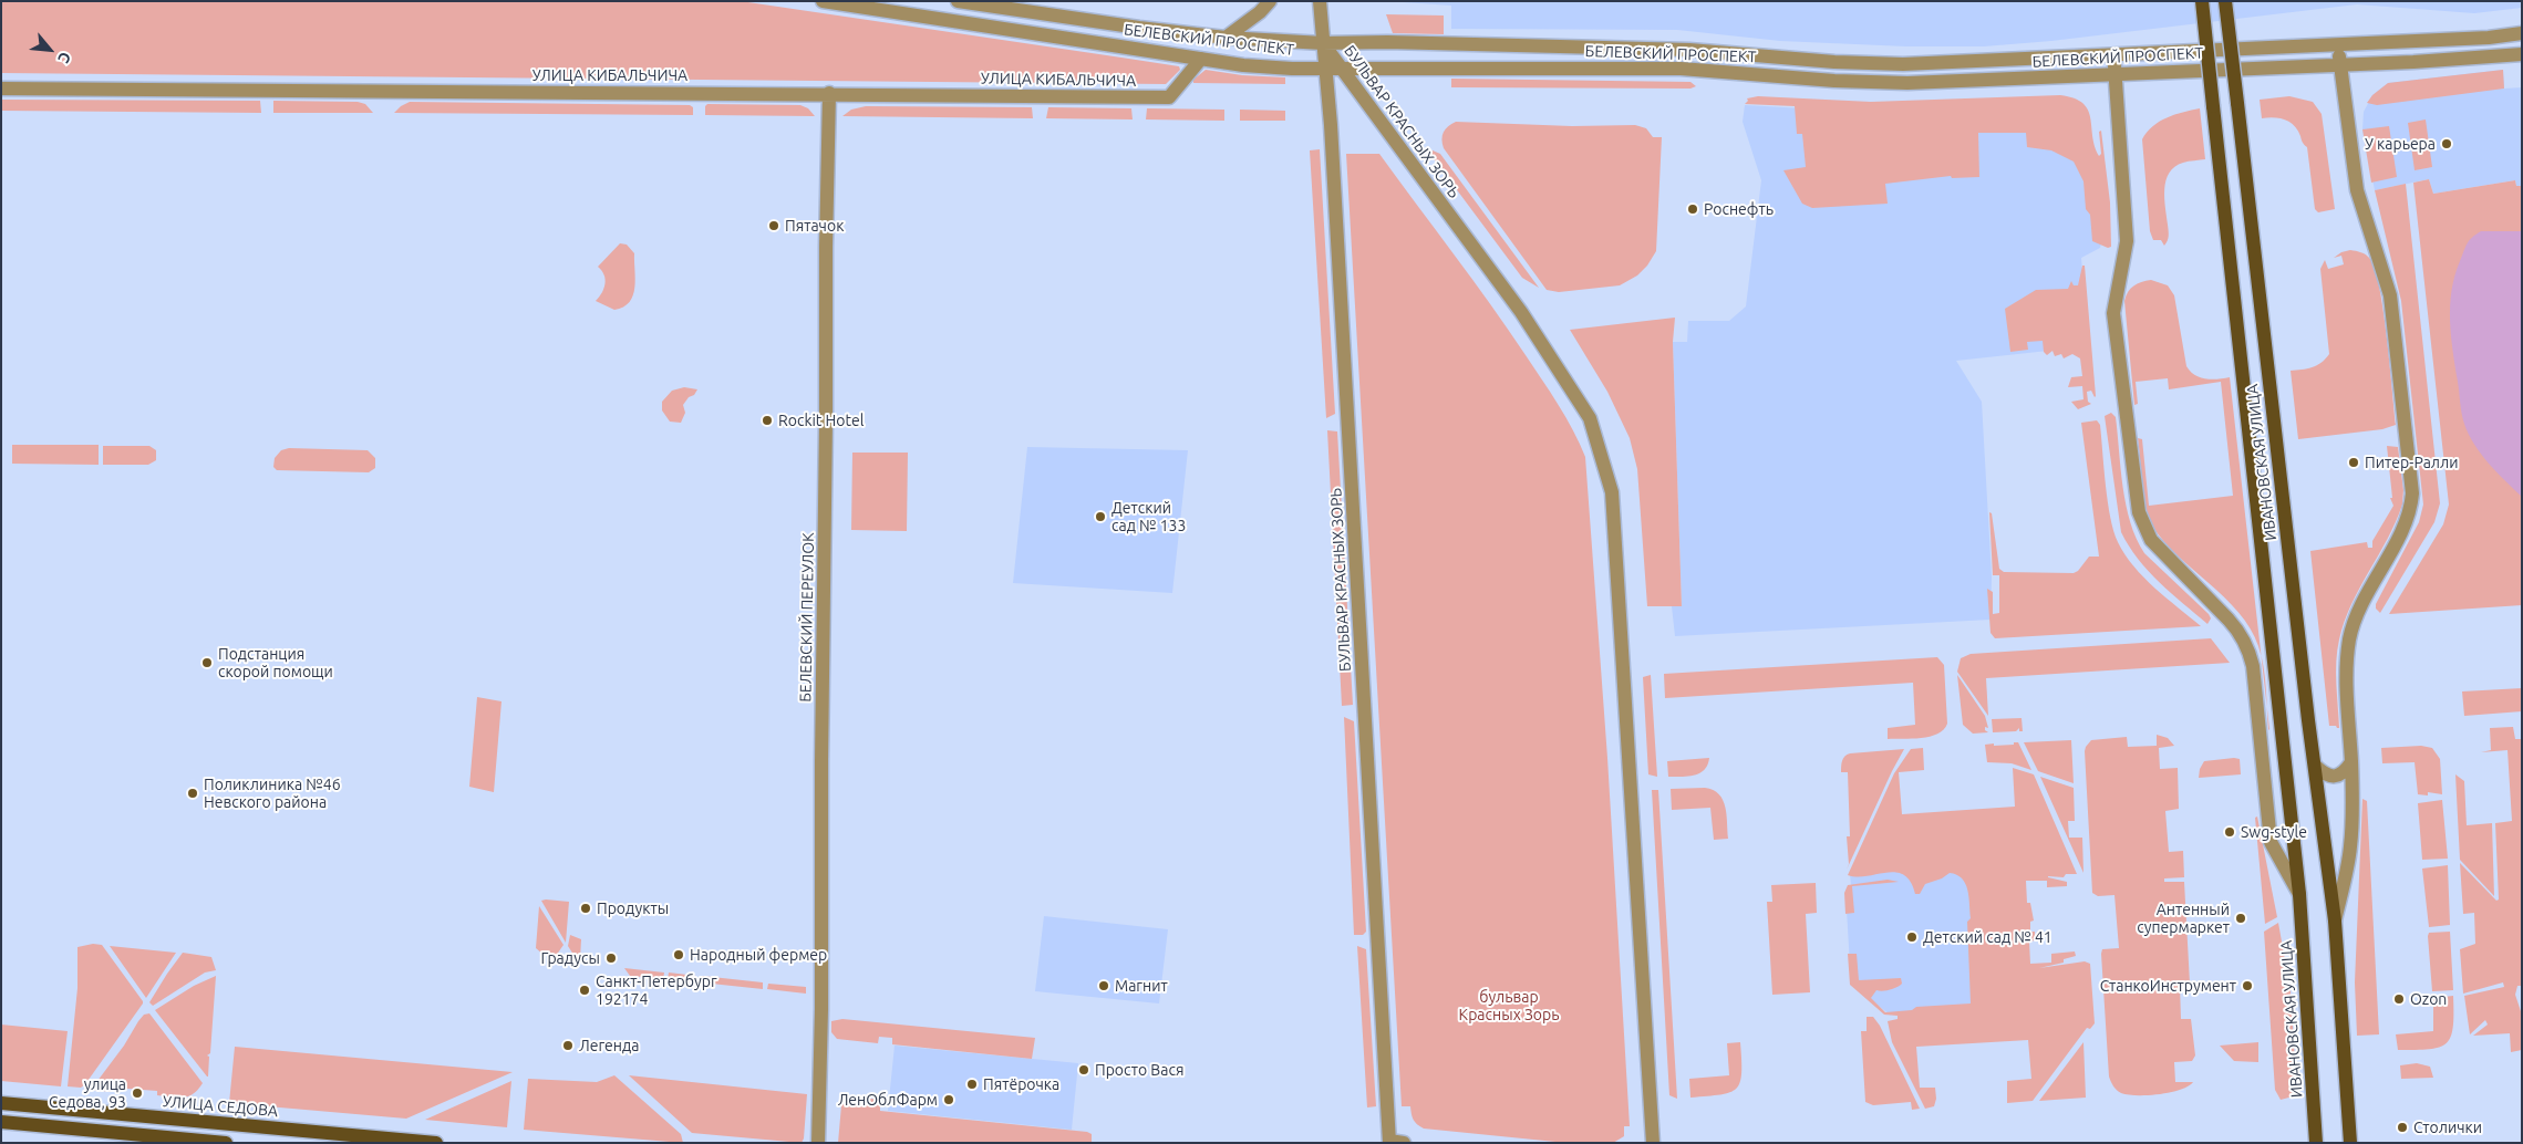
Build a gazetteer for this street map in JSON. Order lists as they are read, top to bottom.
{
  "streets": {
    "main road": ["ИВАНОВСКАЯ УЛИЦА", "УЛИЦА СЕДОВА"],
    "street": [
      "БЕЛЕВСКИЙ ПРОСПЕКТ",
      "УЛИЦА КИБАЛЬЧИЧА",
      "БУЛЬВАР КРАСНЫХ ЗОРЬ",
      "БЕЛЕВСКИЙ ПЕРЕУЛОК"
    ]
  },
  "crossings": [
    ["БЕЛЕВСКИЙ ПРОСПЕКТ", "УЛИЦА КИБАЛЬЧИЧА"],
    ["БЕЛЕВСКИЙ ПРОСПЕКТ", "БУЛЬВАР КРАСНЫХ ЗОРЬ"],
    ["БЕЛЕВСКИЙ ПРОСПЕКТ", "ИВАНОВСКАЯ УЛИЦА"],
    ["УЛИЦА КИБАЛЬЧИЧА", "БЕЛЕВСКИЙ ПЕРЕУЛОК"]
  ],
  "parks": ["бульвар Красных Зорь"],
  "places": [
    "У карьера",
    "Роснефть",
    "Пятачок",
    "Rockit Hotel",
    "Питер-Ралли",
    "Детский сад № 133",
    "Подстанция скорой помощи",
    "Поликлиника №46 Невского района",
    "Swg-style",
    "Продукты",
    "Антенный супермаркет",
    "Детский сад № 41",
    "Народный фермер",
    "Градусы",
    "Магнит",
    "СтанкоИнструмент",
    "Санкт-Петербург 192174",
    "Ozon",
    "Легенда",
    "Просто Вася",
    "Пятёрочка",
    "улица Седова, 93",
    "ЛенОблФарм",
    "Столички"
  ],
  "north": "bottom right"
}
